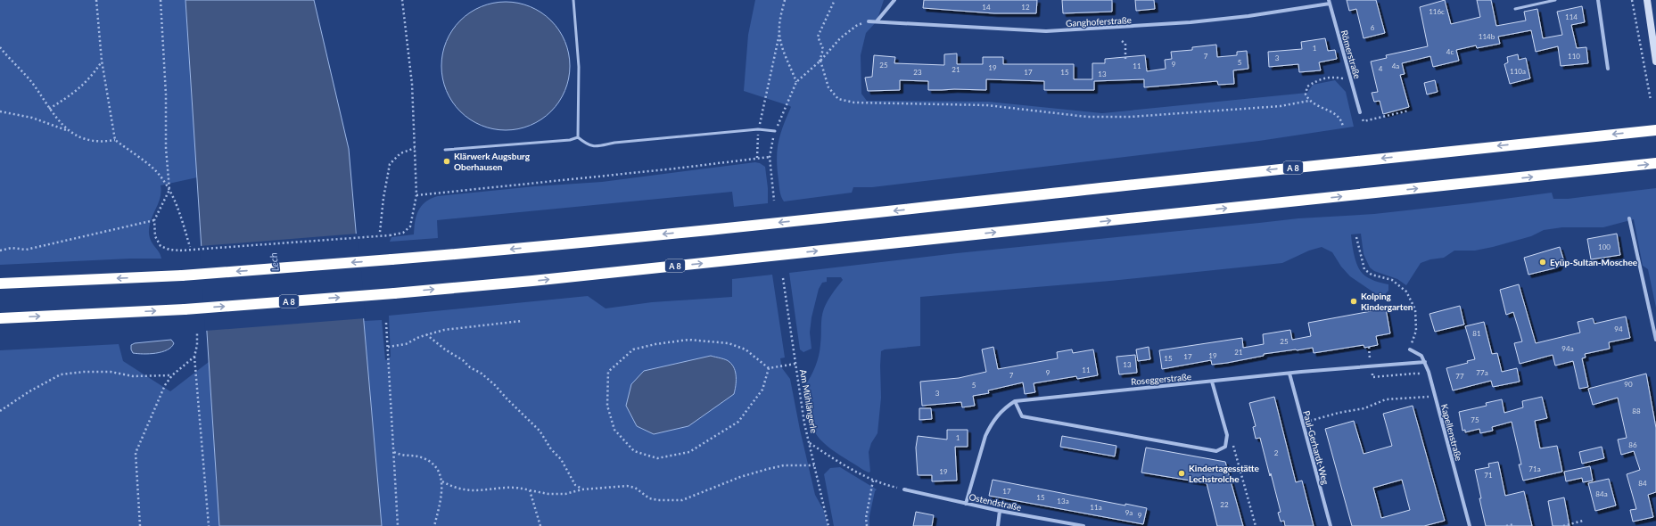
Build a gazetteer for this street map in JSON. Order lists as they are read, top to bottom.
{
  "streets": {
    "highway": ["A 8"],
    "street": [
      "Ganghoferstraße",
      "Römerstraße",
      "Roseggerstraße",
      "Kapellenstraße",
      "Paul-Gerhardt-Weg",
      "Ostendstraße"
    ],
    "path": ["Am Mühlängerle"]
  },
  "crossings": [
    ["Ganghoferstraße", "Römerstraße"],
    ["Roseggerstraße", "Kapellenstraße"],
    ["Roseggerstraße", "Paul-Gerhardt-Weg"]
  ],
  "water": ["Lech"],
  "places": [
    "Klärwerk Augsburg Oberhausen",
    "Eyüp-Sultan-Moschee",
    "Kolping Kindergarten",
    "Kindertagesstätte Lechstrolche"
  ],
  "house_numbers": [
    "14",
    "12",
    "116c",
    "114",
    "6",
    "114b",
    "1",
    "4c",
    "7",
    "110",
    "3",
    "5",
    "9",
    "25",
    "11",
    "4a",
    "19",
    "4",
    "21",
    "110a",
    "23",
    "17",
    "15",
    "13",
    "100",
    "94",
    "81",
    "25",
    "94a",
    "21",
    "19",
    "17",
    "15",
    "13",
    "11",
    "9",
    "77a",
    "7",
    "77",
    "90",
    "5",
    "3",
    "88",
    "75",
    "1",
    "86",
    "2",
    "71a",
    "19",
    "71",
    "84",
    "17",
    "84a",
    "15",
    "13a",
    "22",
    "11a",
    "9a",
    "9"
  ]
}
